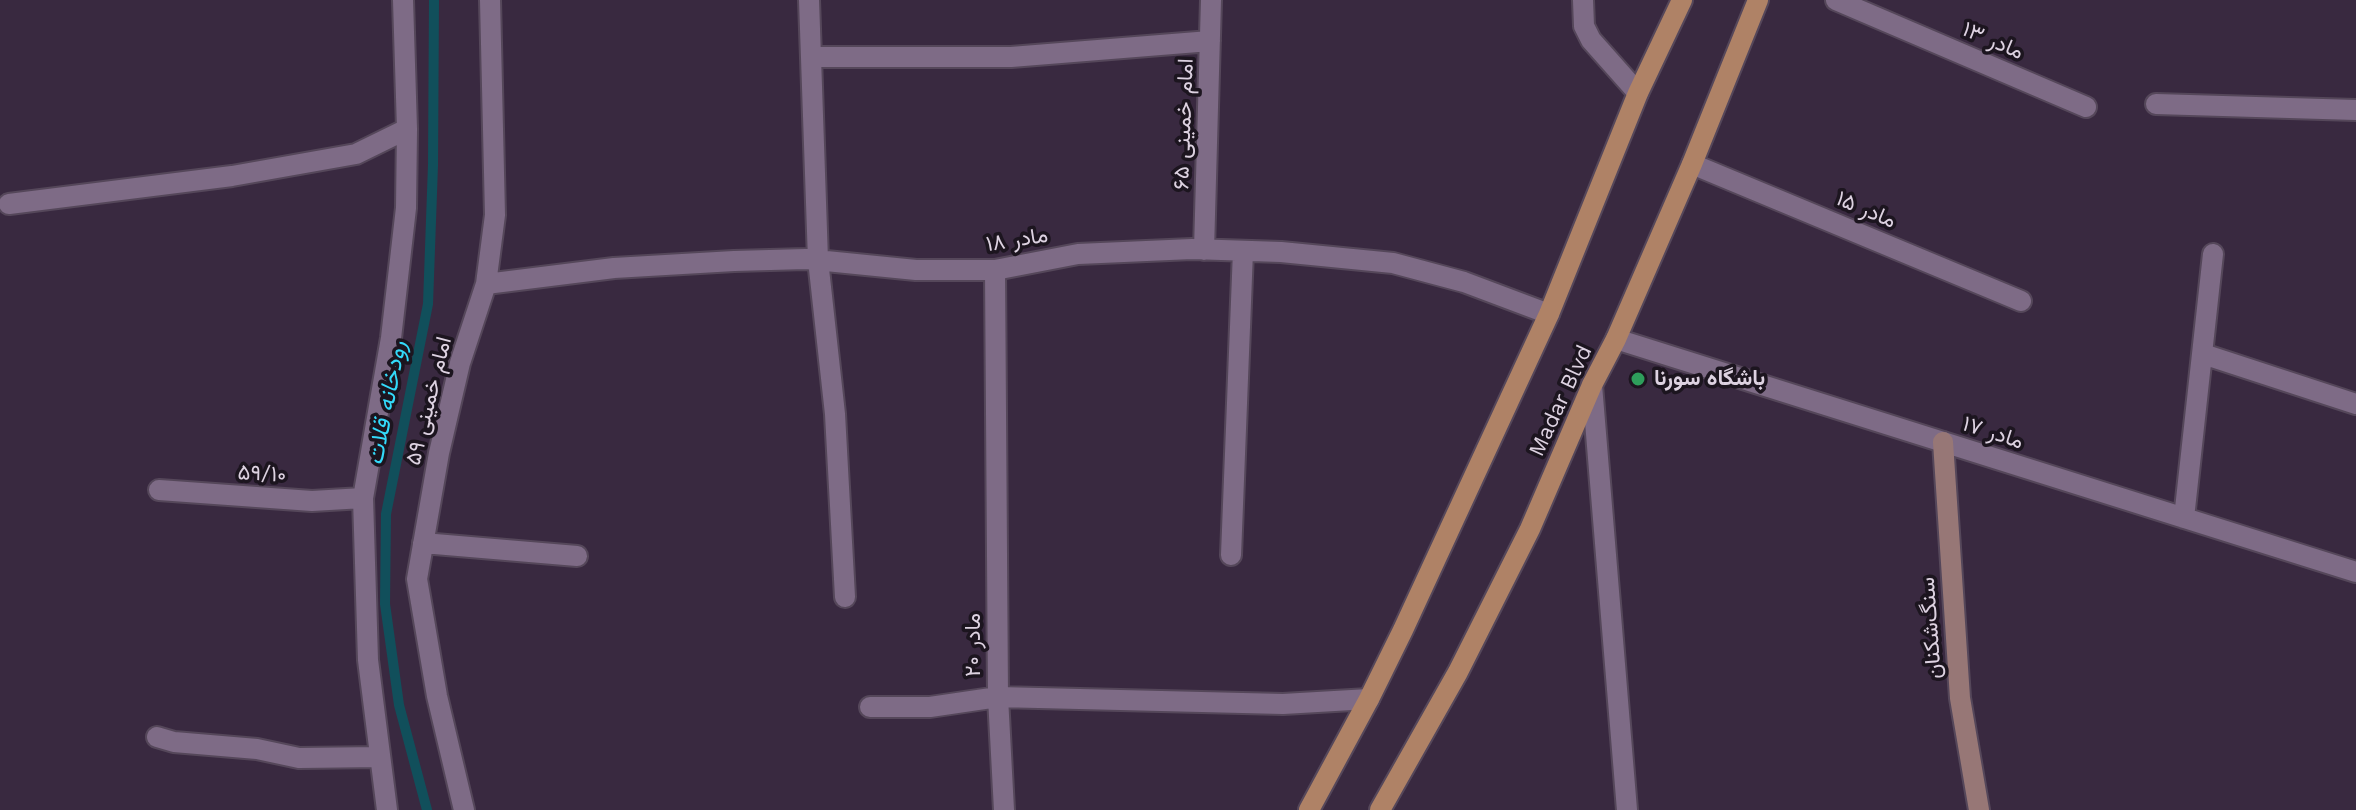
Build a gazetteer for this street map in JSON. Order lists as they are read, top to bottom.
{
  "streets": {
    "main road": ["Madar Blvd"],
    "street": [
      "مادر ۱۳",
      "امام خمینی ۶۵",
      "مادر ۱۵",
      "مادر ۱۸",
      "امام خمینی ۵۹",
      "مادر ۱۷",
      "۵۹/۱۰",
      "سنگ‌شکنان",
      "مادر ۲۰"
    ]
  },
  "crossings": [
    ["امام خمینی ۶۵", "مادر ۱۸"],
    ["مادر ۱۵", "Madar Blvd"],
    ["مادر ۱۸", "امام خمینی ۵۹"],
    ["مادر ۱۸", "مادر ۲۰"],
    ["امام خمینی ۵۹", "۵۹/۱۰"],
    ["Madar Blvd", "مادر ۱۷"],
    ["مادر ۱۷", "سنگ‌شکنان"]
  ],
  "water": ["رودخانه قلات"],
  "places": ["باشگاه سورنا"]
}
